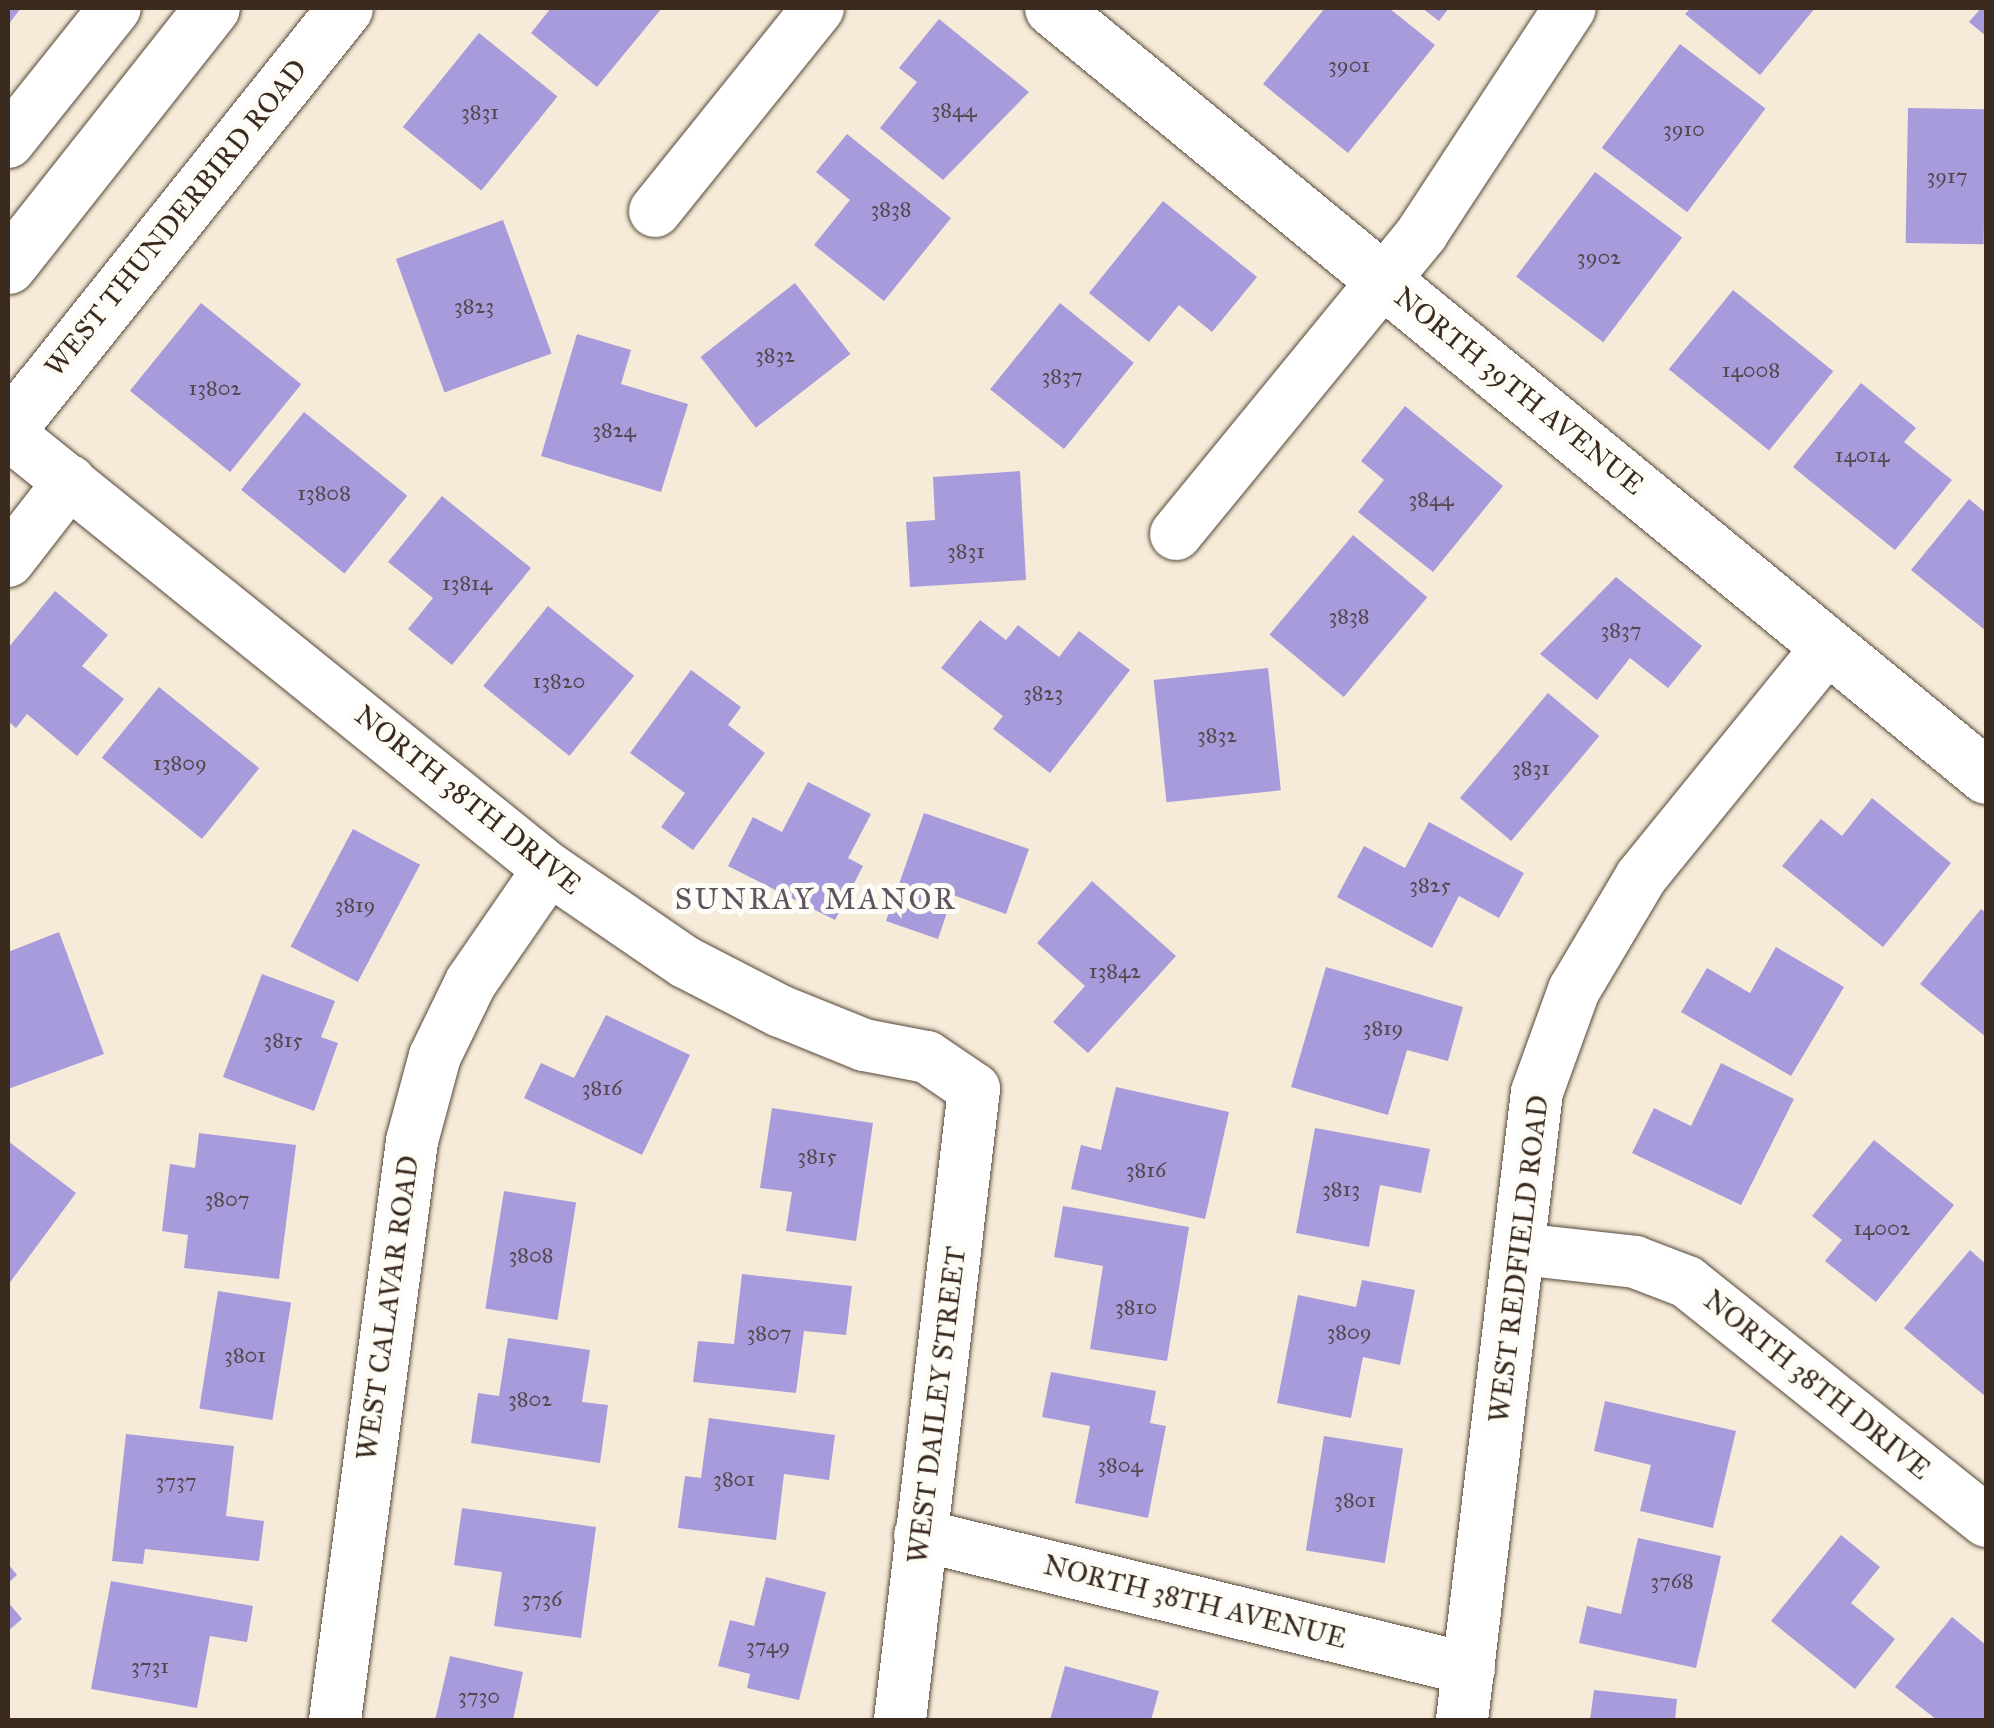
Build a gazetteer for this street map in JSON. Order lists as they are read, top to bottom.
{
  "streets": {
    "street": [
      "WEST THUNDERBIRD ROAD",
      "NORTH 39TH AVENUE",
      "NORTH 38TH DRIVE",
      "WEST REDFIELD ROAD",
      "WEST CALAVAR ROAD",
      "WEST DAILEY STREET",
      "NORTH 38TH AVENUE"
    ]
  },
  "crossings": [
    ["WEST THUNDERBIRD ROAD", "NORTH 38TH DRIVE"],
    ["NORTH 39TH AVENUE", "WEST REDFIELD ROAD"],
    ["NORTH 38TH DRIVE", "WEST REDFIELD ROAD"],
    ["NORTH 38TH DRIVE", "WEST CALAVAR ROAD"],
    ["NORTH 38TH DRIVE", "WEST DAILEY STREET"],
    ["WEST REDFIELD ROAD", "NORTH 38TH AVENUE"],
    ["WEST DAILEY STREET", "NORTH 38TH AVENUE"]
  ],
  "districts": ["SUNRAY MANOR"],
  "house_numbers": [
    "3901",
    "3844",
    "3831",
    "3910",
    "3917",
    "3838",
    "3902",
    "3823",
    "3832",
    "14008",
    "3837",
    "13802",
    "3824",
    "14014",
    "13808",
    "3844",
    "3831",
    "13814",
    "3838",
    "3837",
    "13820",
    "3823",
    "3832",
    "13809",
    "3831",
    "3825",
    "3819",
    "13842",
    "3819",
    "3815",
    "3816",
    "3815",
    "3816",
    "3813",
    "3807",
    "14002",
    "3808",
    "3810",
    "3809",
    "3807",
    "3801",
    "3802",
    "3804",
    "3801",
    "3737",
    "3801",
    "3768",
    "3736",
    "3749",
    "3731",
    "3730"
  ]
}
